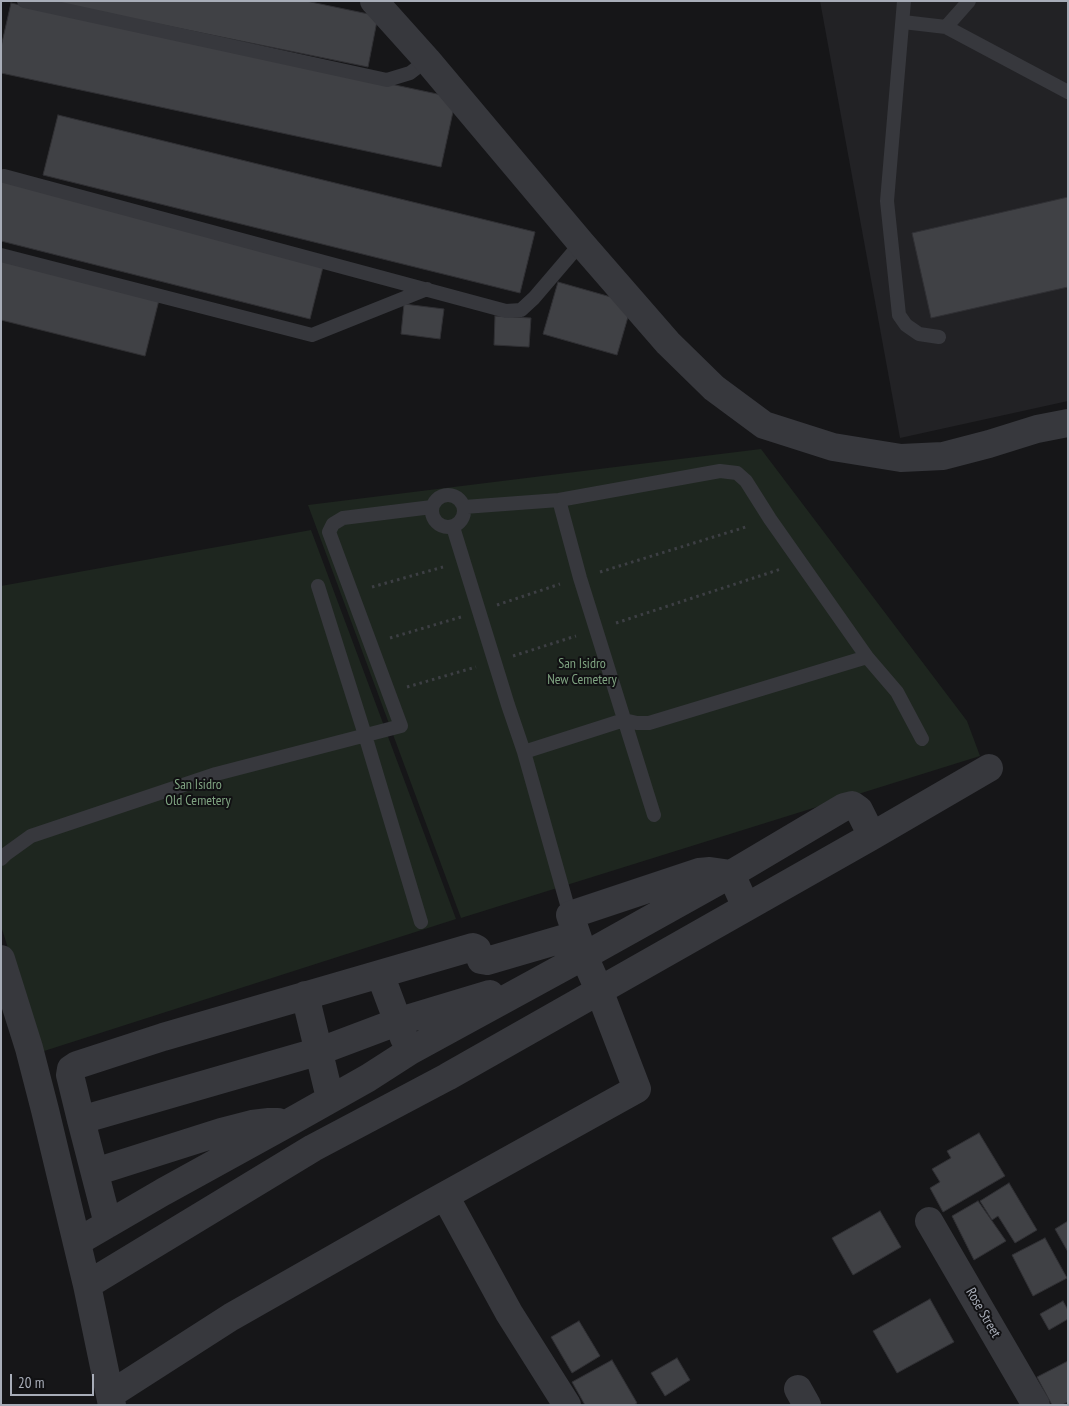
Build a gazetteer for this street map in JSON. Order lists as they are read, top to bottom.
{
  "streets": {
    "street": ["Rose Street"]
  },
  "parks": ["San Isidro New Cemetery", "San Isidro Old Cemetery"],
  "scale_bar": "20 m"
}
